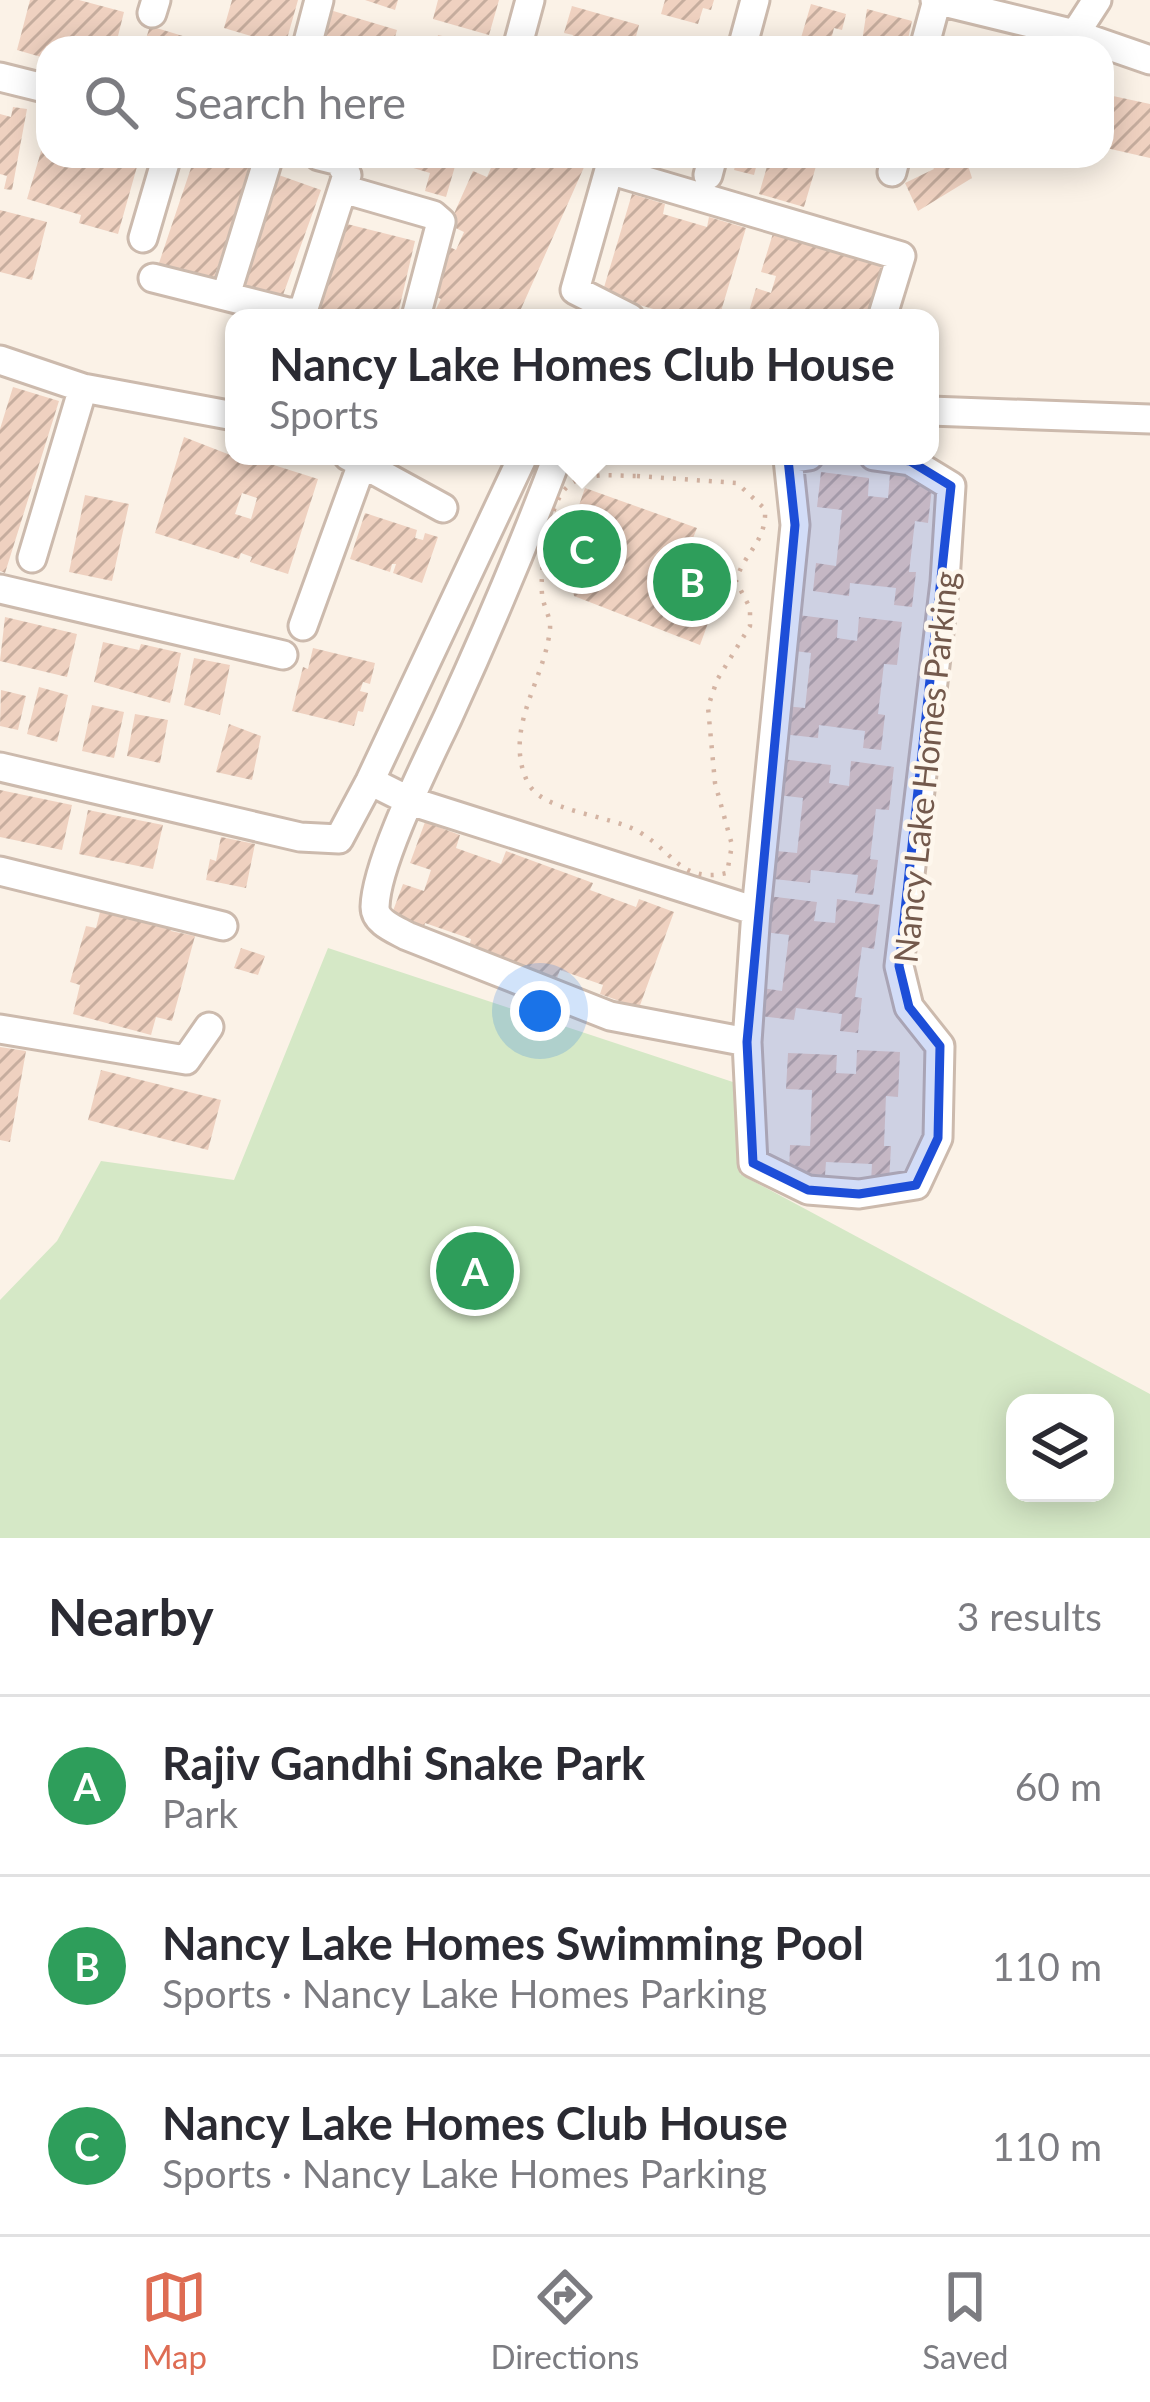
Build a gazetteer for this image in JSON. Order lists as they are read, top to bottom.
{
  "streets": {
    "street": ["Nancy Lake Homes Parking"]
  },
  "page": {
    "search": "Search here",
    "popup": ["Nancy Lake Homes Club House", "Sports"],
    "pins": ["C", "B", "A"],
    "heading": ["Nearby", "3 results"],
    "list": [
      {
        "mark": "A",
        "name": "Rajiv Gandhi Snake Park",
        "note": "Park",
        "value": "60 m"
      },
      {
        "mark": "B",
        "name": "Nancy Lake Homes Swimming Pool",
        "note": "Sports · Nancy Lake Homes Parking",
        "value": "110 m"
      },
      {
        "mark": "C",
        "name": "Nancy Lake Homes Club House",
        "note": "Sports · Nancy Lake Homes Parking",
        "value": "110 m"
      }
    ],
    "nav": ["Map", "Directions", "Saved"]
  }
}
